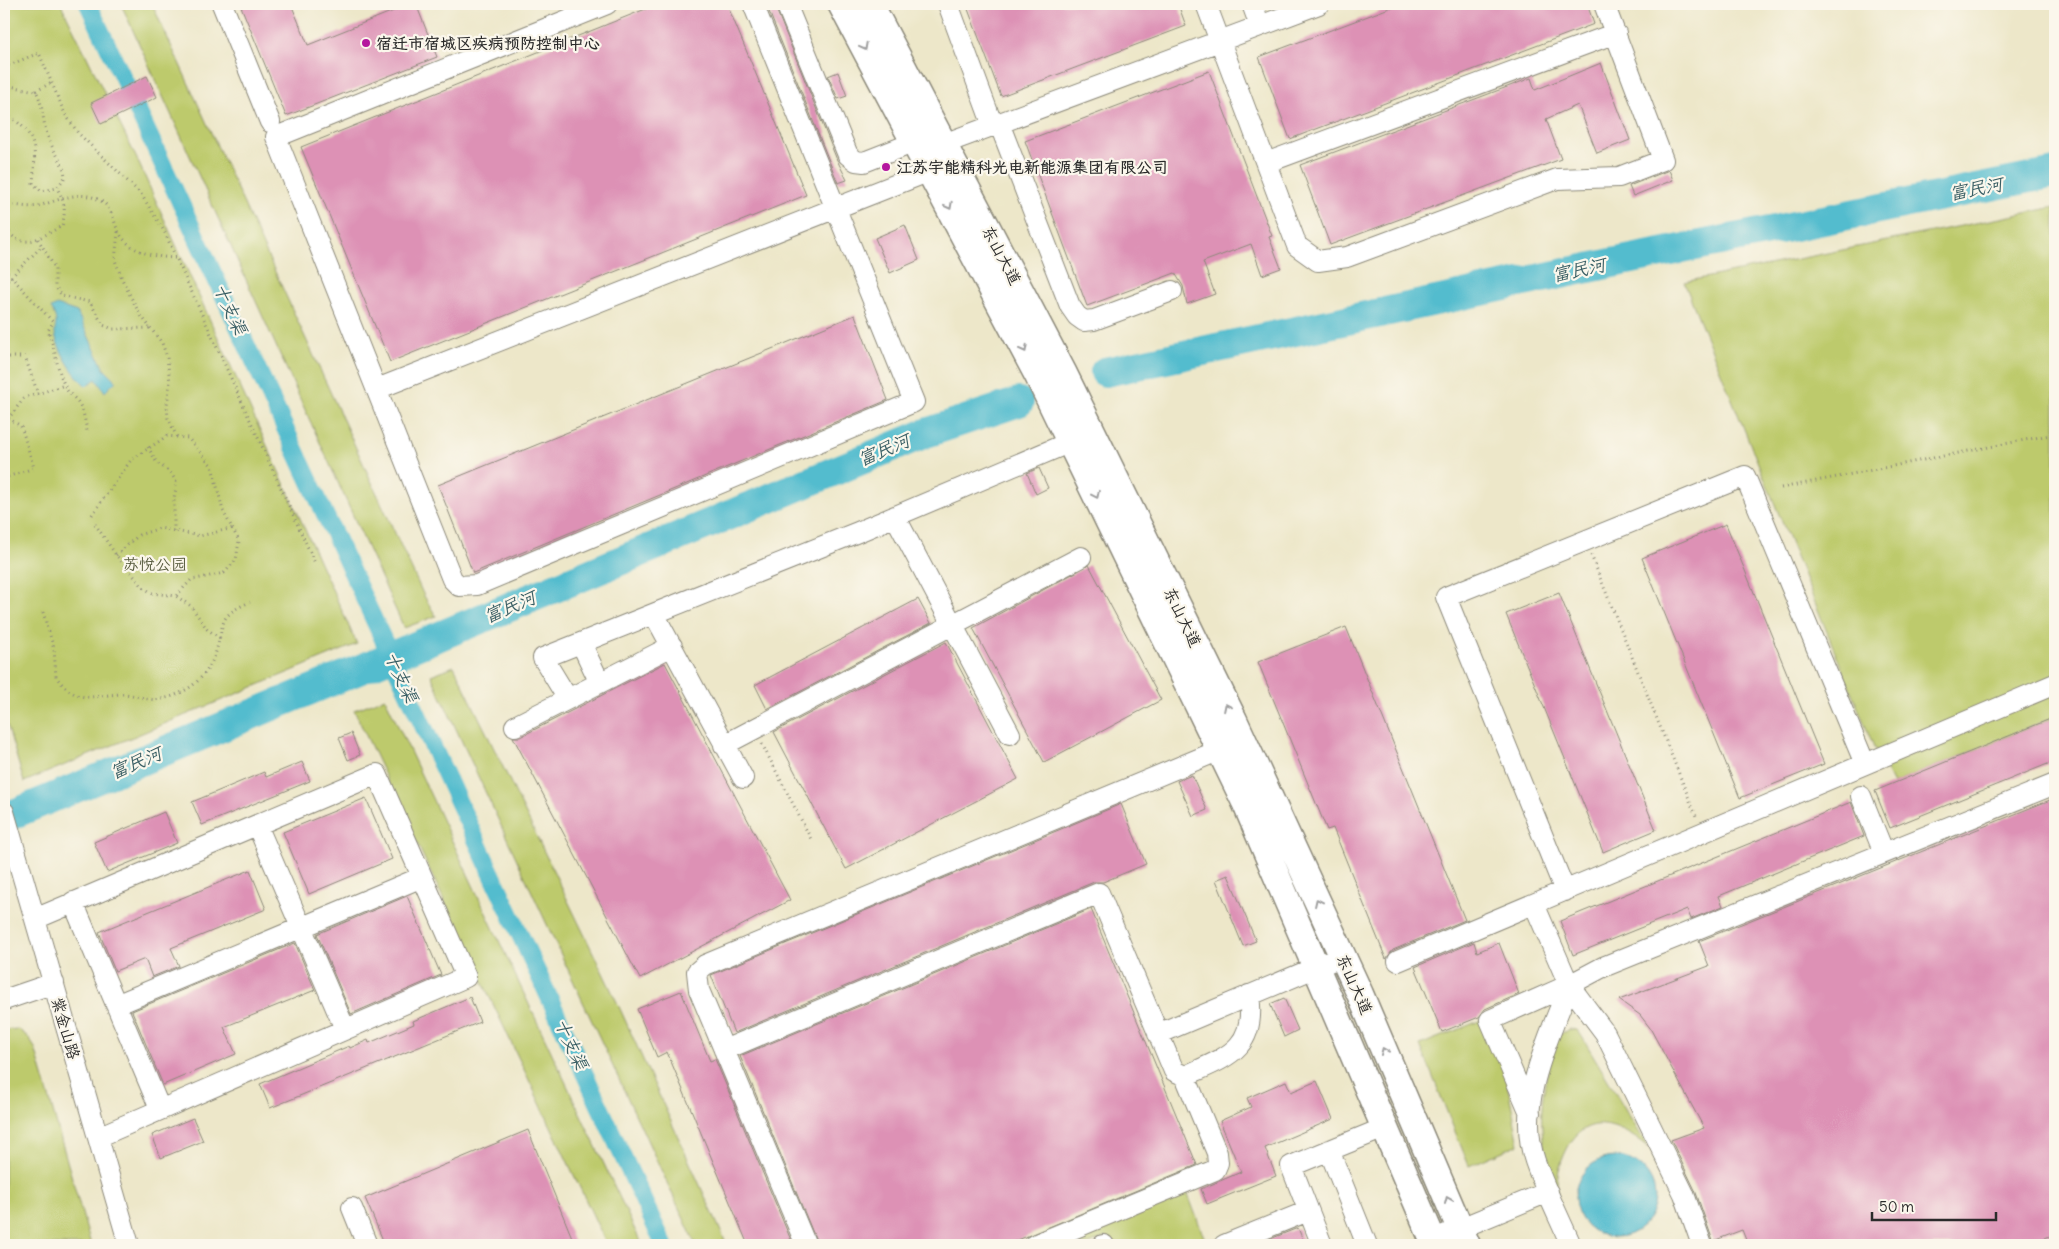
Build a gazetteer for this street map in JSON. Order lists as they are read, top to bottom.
{
  "streets": {
    "main road": ["东山大道"],
    "street": ["紫金山路"]
  },
  "water": ["富民河", "十支渠"],
  "parks": ["苏悦公园"],
  "places": ["宿迁市宿城区疾病预防控制中心", "江苏宇能精科光电新能源集团有限公司"],
  "scale_bar": "50 m"
}
